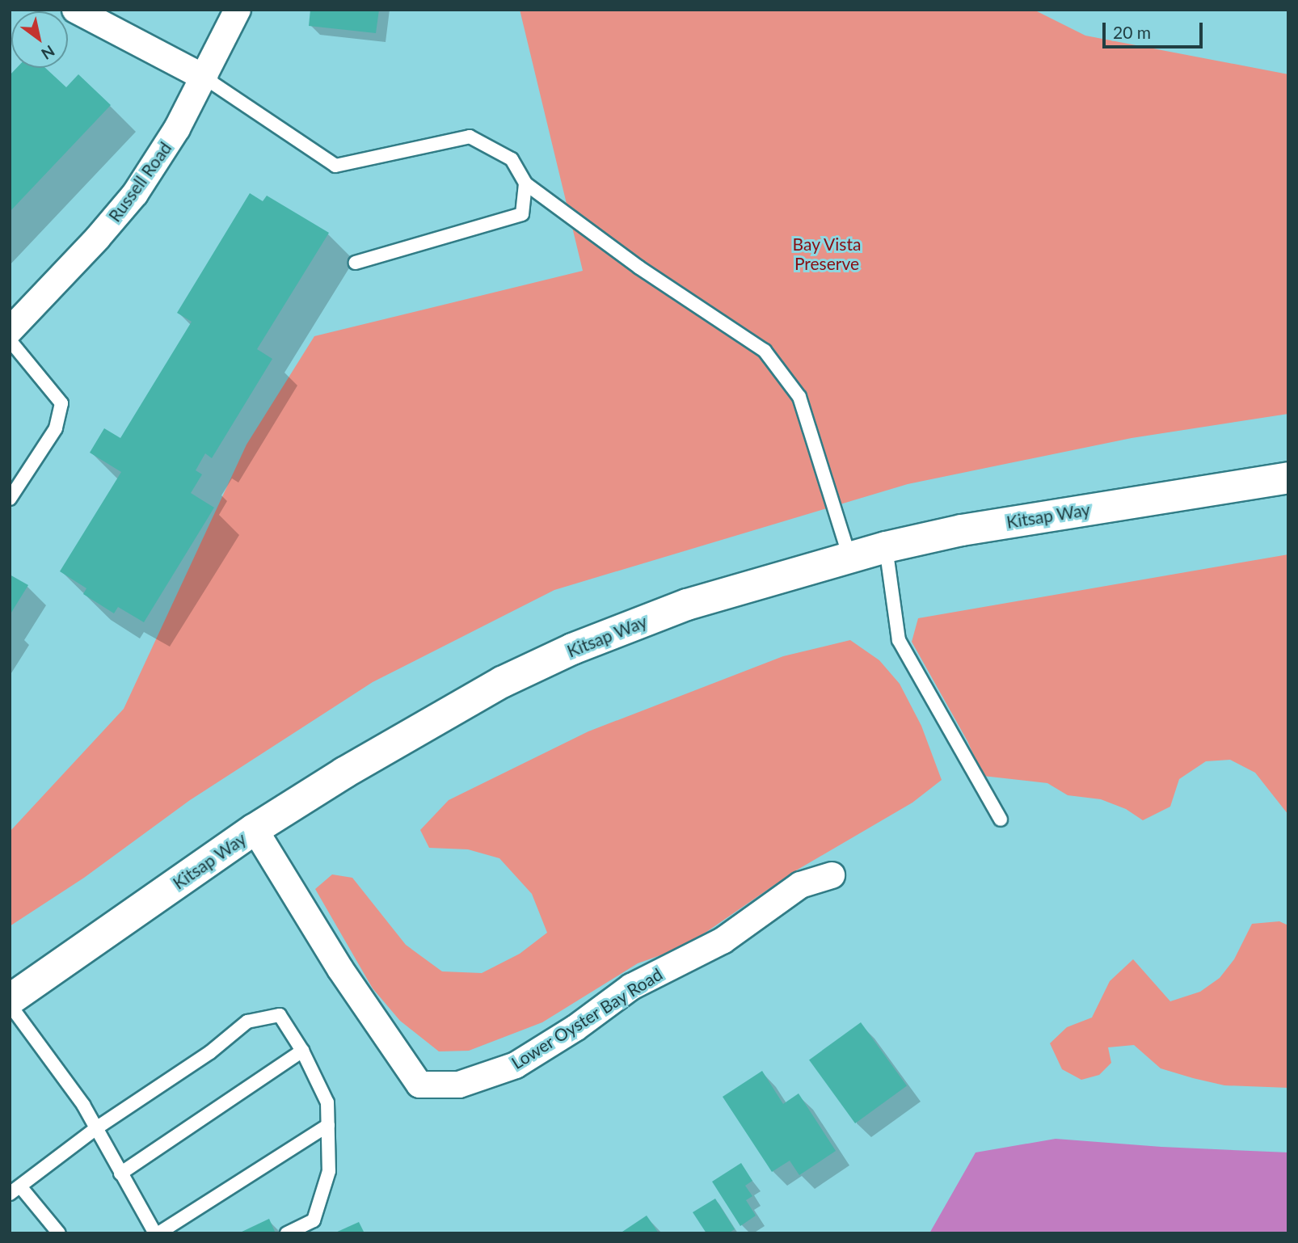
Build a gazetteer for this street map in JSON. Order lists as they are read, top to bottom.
{
  "streets": {
    "main road": ["Kitsap Way"],
    "street": ["Russell Road", "Lower Oyster Bay Road"]
  },
  "crossings": [
    ["Kitsap Way", "Lower Oyster Bay Road"]
  ],
  "parks": ["Bay Vista Preserve"],
  "scale_bar": "20 m",
  "north": "bottom right"
}
